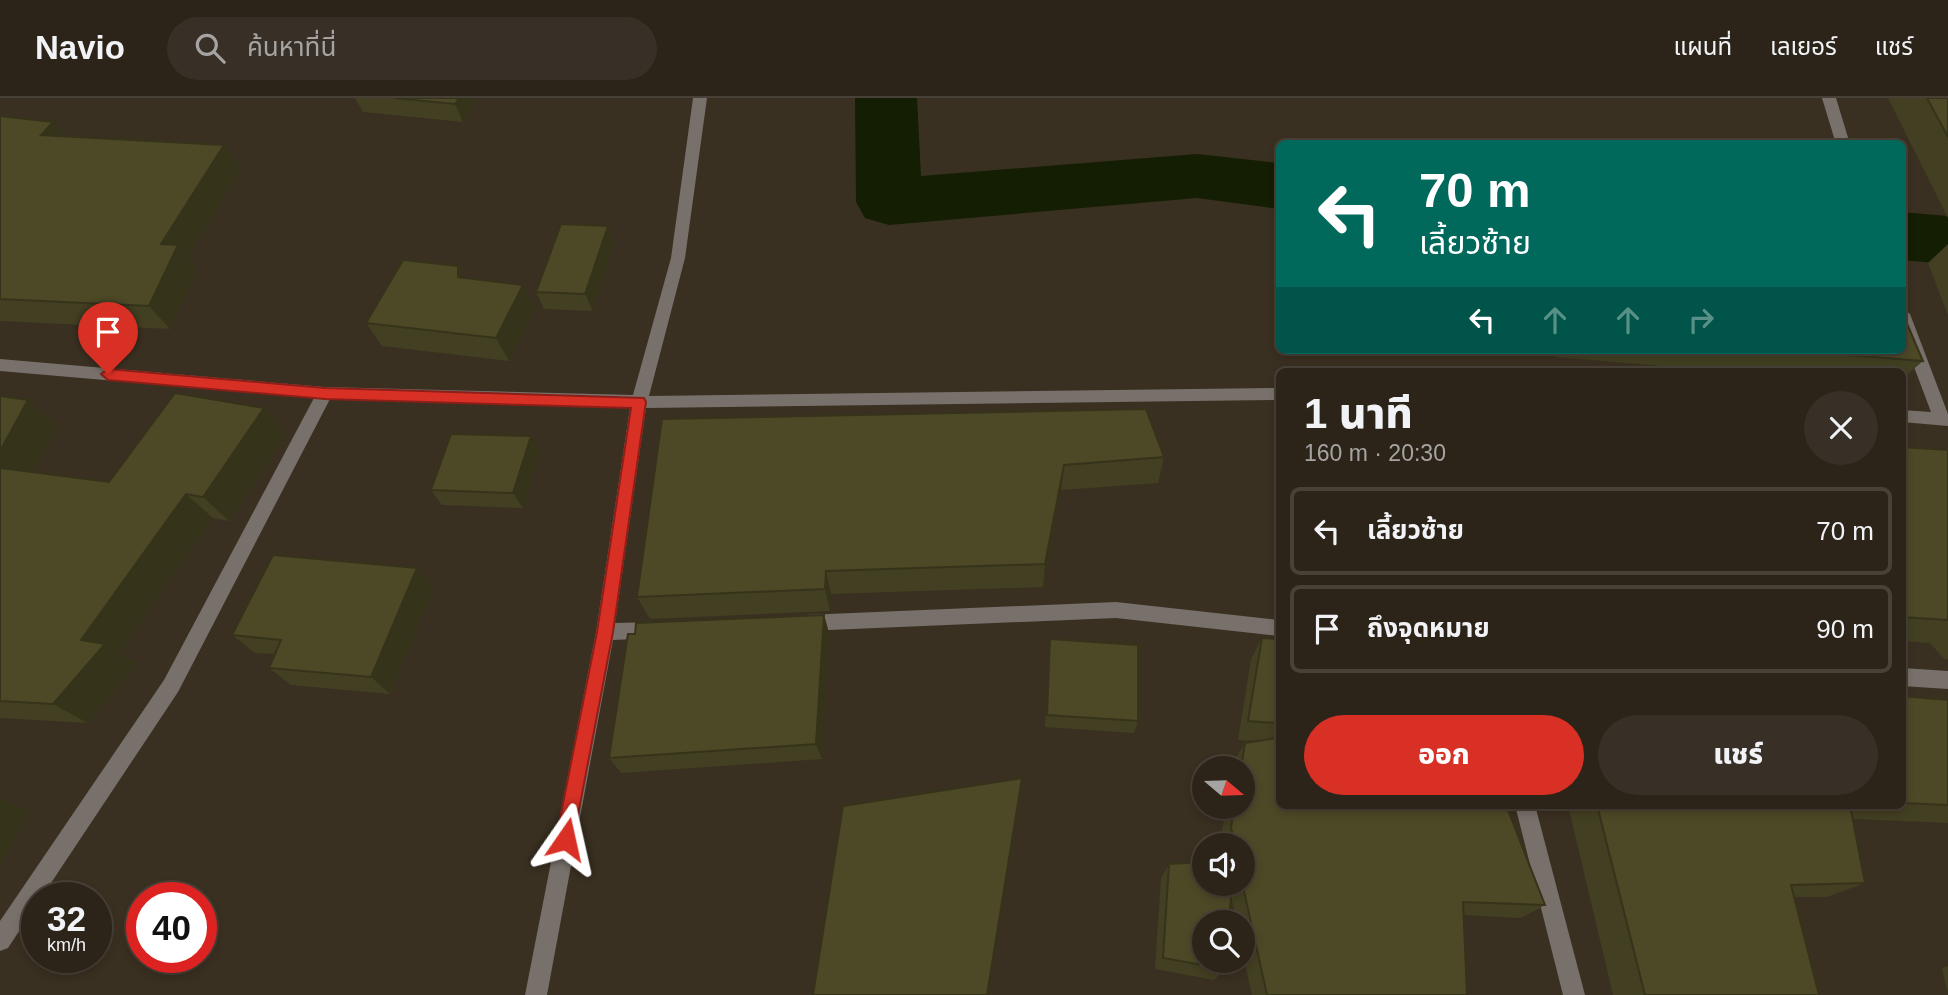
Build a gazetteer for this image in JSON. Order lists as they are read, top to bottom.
{
  "north": "right",
  "page": {
    "header": "Navio",
    "search": "ค้นหาที่นี่",
    "nav": ["แผนที่", "เลเยอร์", "แชร์"],
    "turn": ["70 m", "เลี้ยวซ้าย"],
    "heading": ["1 นาที", "160 m · 20:30"],
    "list": [
      {
        "name": "เลี้ยวซ้าย",
        "value": "70 m"
      },
      {
        "name": "ถึงจุดหมาย",
        "value": "90 m"
      }
    ],
    "buttons": ["ออก", "แชร์"],
    "speed": "32 km/h",
    "limit": "40"
  }
}
